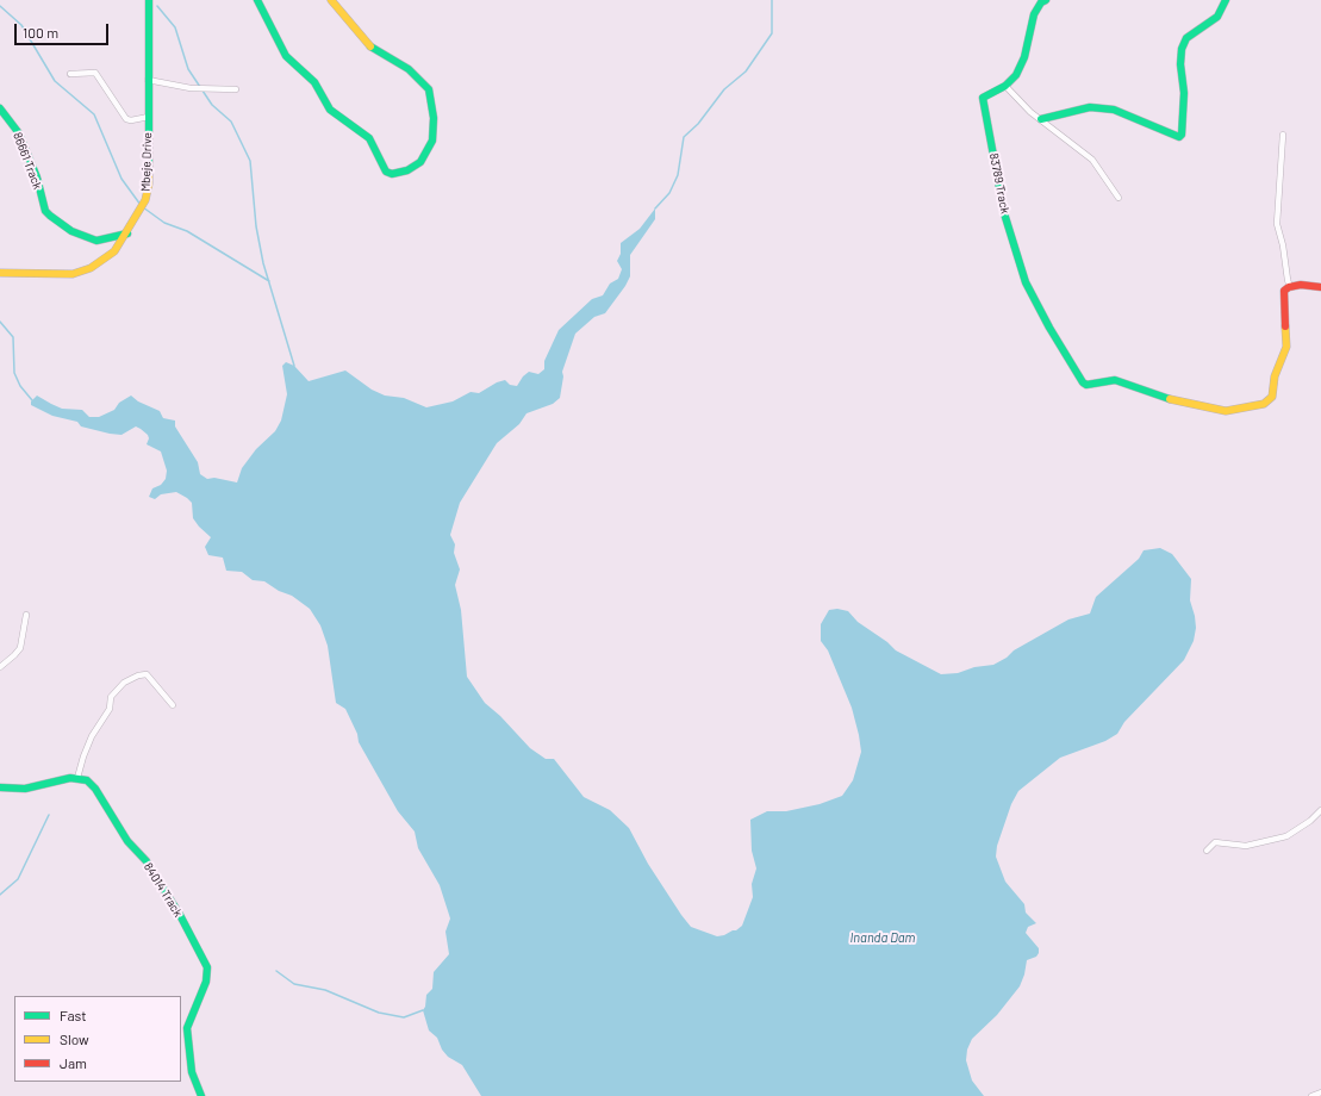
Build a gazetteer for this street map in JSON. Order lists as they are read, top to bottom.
{
  "streets": {
    "street": [
      "86661 Track",
      "Mbeje Drive",
      "83789 Track",
      "84014 Track"
    ]
  },
  "crossings": [
    ["86661 Track", "Mbeje Drive"]
  ],
  "water": ["Inanda Dam"],
  "legend": ["Fast", "Slow", "Jam"],
  "scale_bar": "100 m"
}
